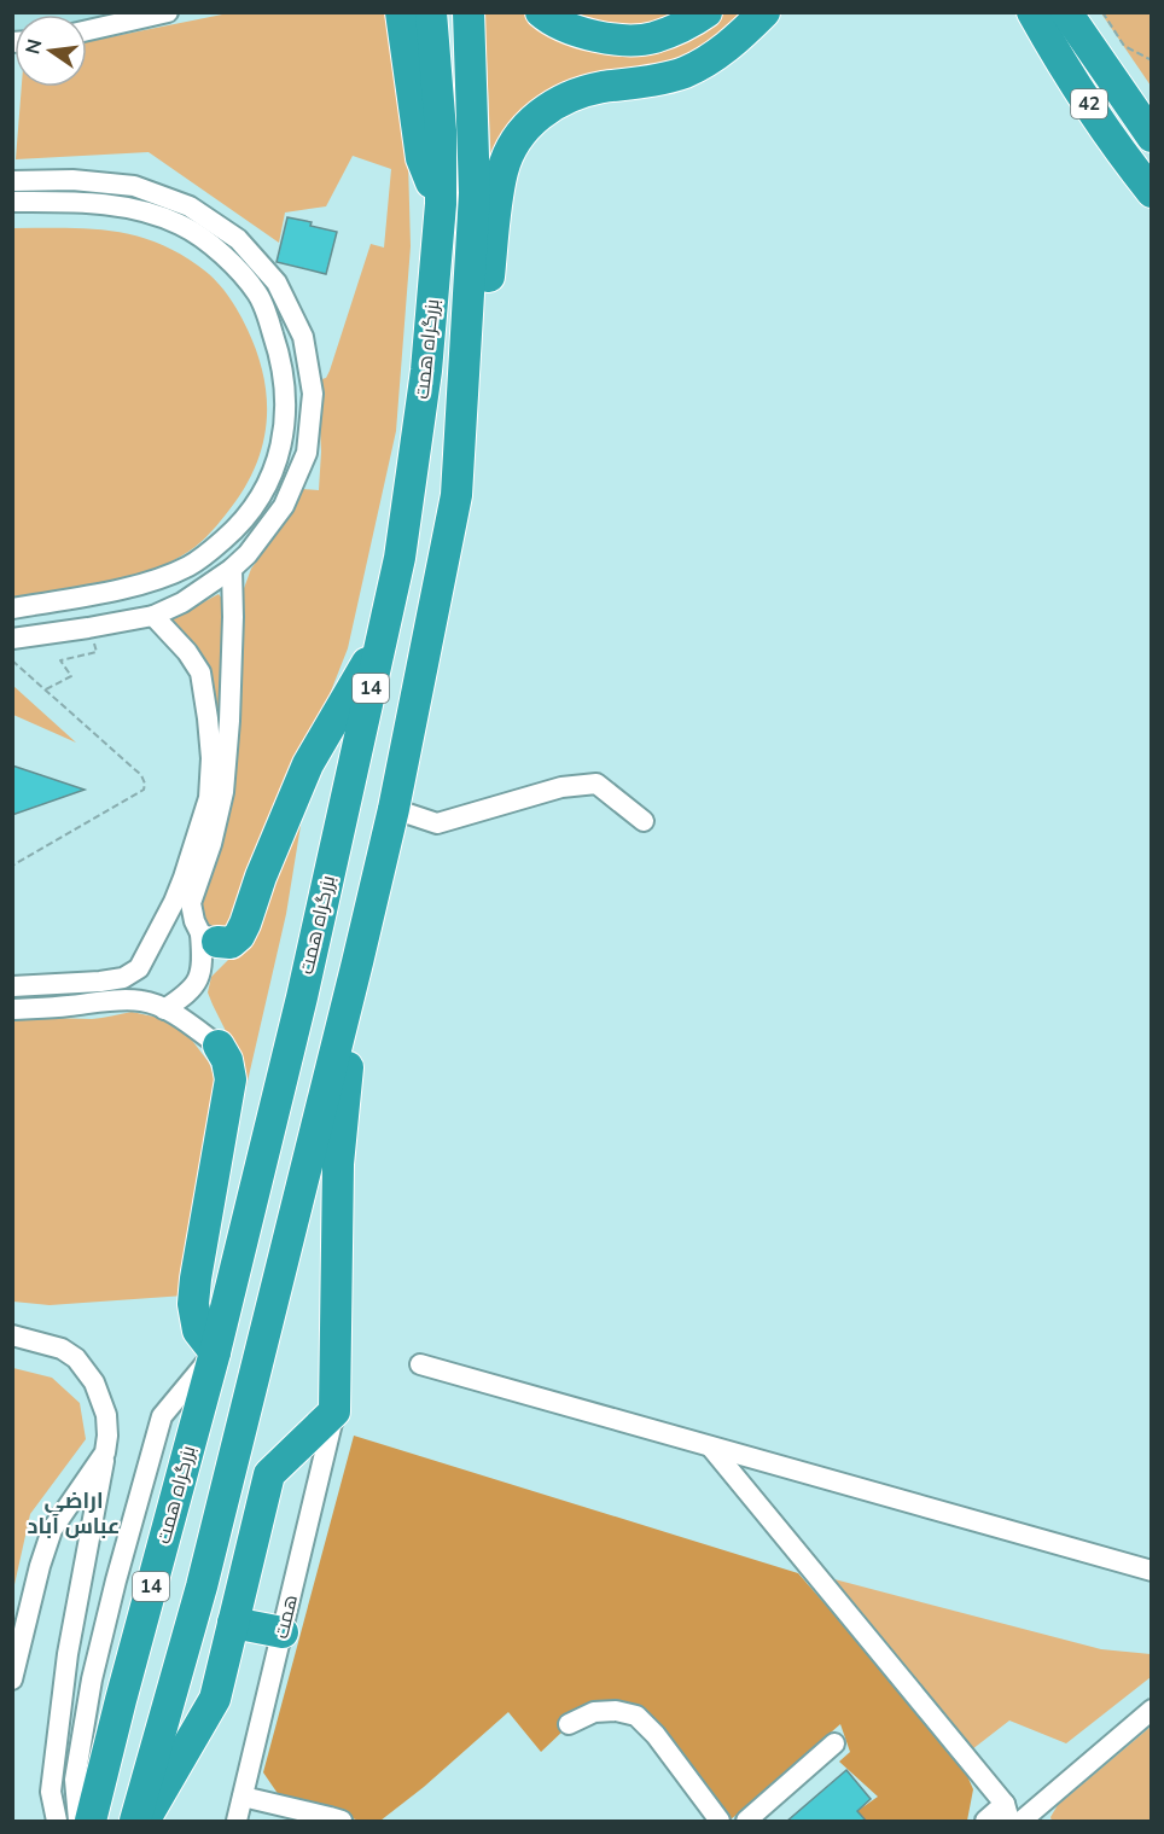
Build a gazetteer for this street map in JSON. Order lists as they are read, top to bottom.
{
  "streets": {
    "highway": ["42", "بزرگراه همت", "14"],
    "street": ["همت"]
  },
  "districts": ["اراضی عباس آباد"],
  "north": "left"
}
